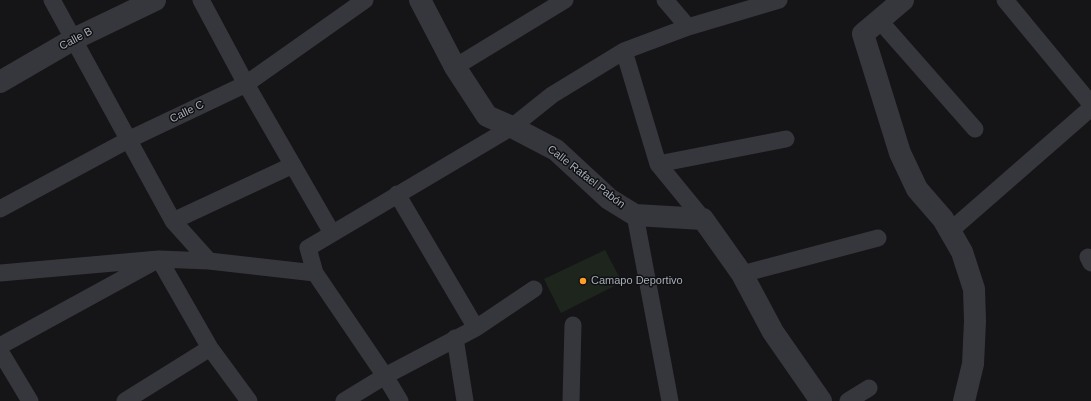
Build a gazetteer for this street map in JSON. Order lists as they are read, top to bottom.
{
  "streets": {
    "street": ["Calle B", "Calle C", "Calle Rafael Pabón"]
  },
  "places": ["Camapo Deportivo"]
}
